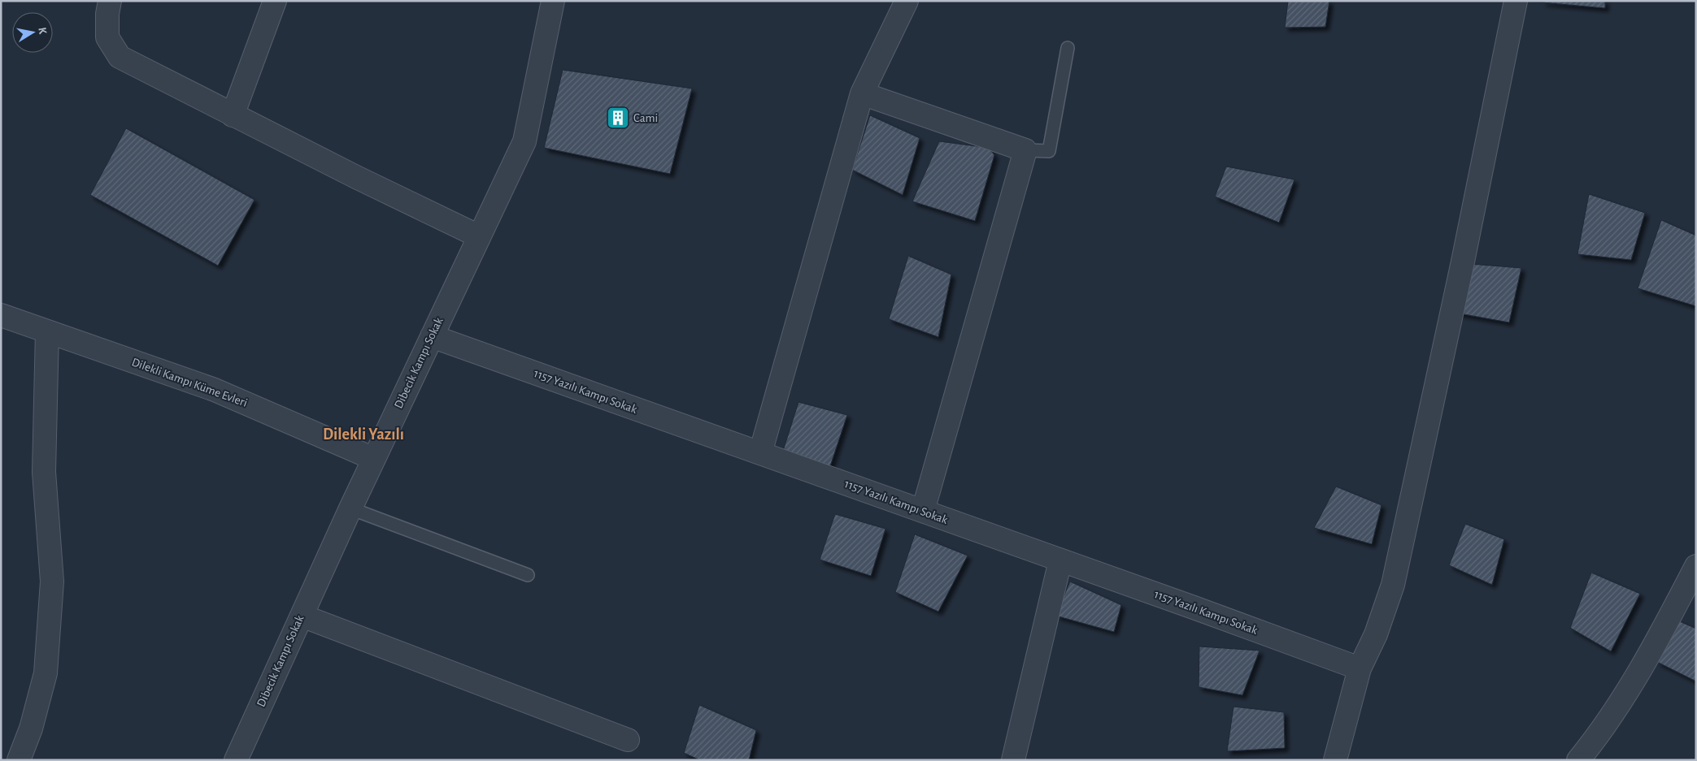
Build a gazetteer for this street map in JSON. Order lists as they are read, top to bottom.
{
  "streets": {
    "street": ["Dibecik Kampı Sokak", "Dilekli Kampı Küme Evleri", "1157 Yazılı Kampı Sokak"]
  },
  "crossings": [
    ["Dibecik Kampı Sokak", "Dilekli Kampı Küme Evleri"],
    ["Dibecik Kampı Sokak", "1157 Yazılı Kampı Sokak"]
  ],
  "districts": ["Dilekli Yazılı"],
  "places": {
    "building": ["Cami"]
  },
  "north": "right"
}
